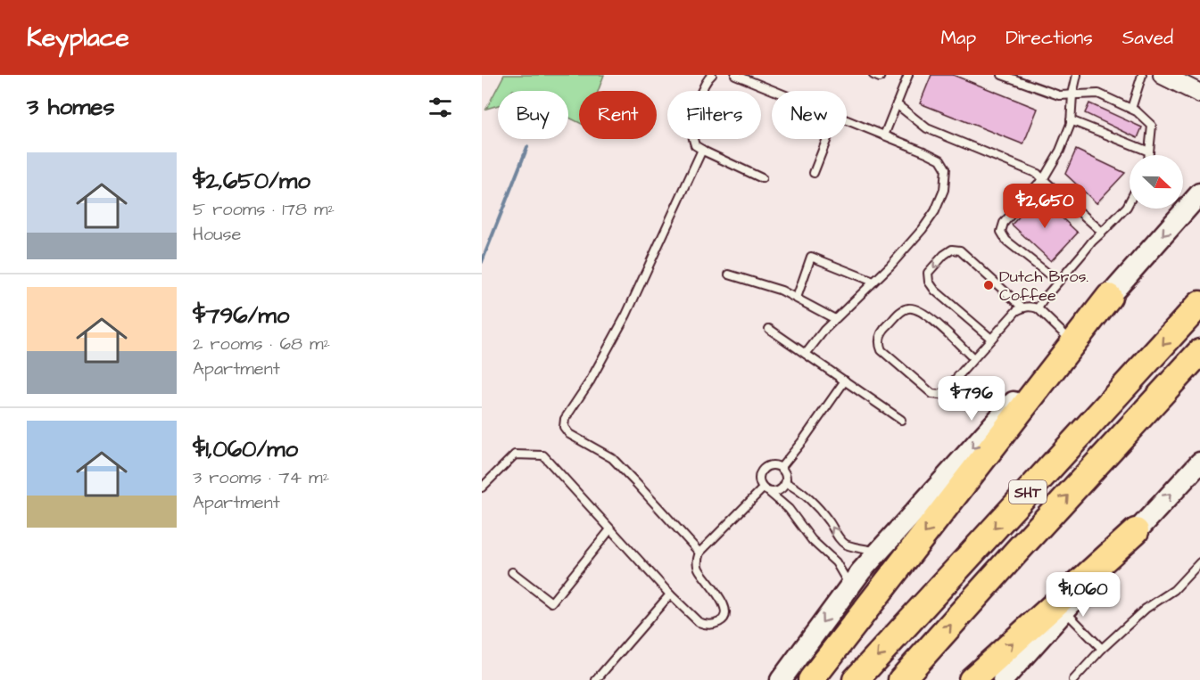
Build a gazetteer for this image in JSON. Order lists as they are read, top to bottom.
{
  "streets": {
    "highway": ["SHT"]
  },
  "places": ["Dutch Bros. Coffee"],
  "north": "right",
  "page": {
    "header": "Keyplace",
    "nav": ["Map", "Directions", "Saved"],
    "heading": "3 homes",
    "chip": [
      "Buy",
      "Rent",
      "Filters",
      "New"
    ],
    "list": [
      {
        "name": "$2,650/mo",
        "note": "5 rooms · 178 m² · House"
      },
      {
        "name": "$796/mo",
        "note": "2 rooms · 68 m² · Apartment"
      },
      {
        "name": "$1,060/mo",
        "note": "3 rooms · 74 m² · Apartment"
      }
    ],
    "price": ["$2,650", "$796", "$1,060"]
  }
}
